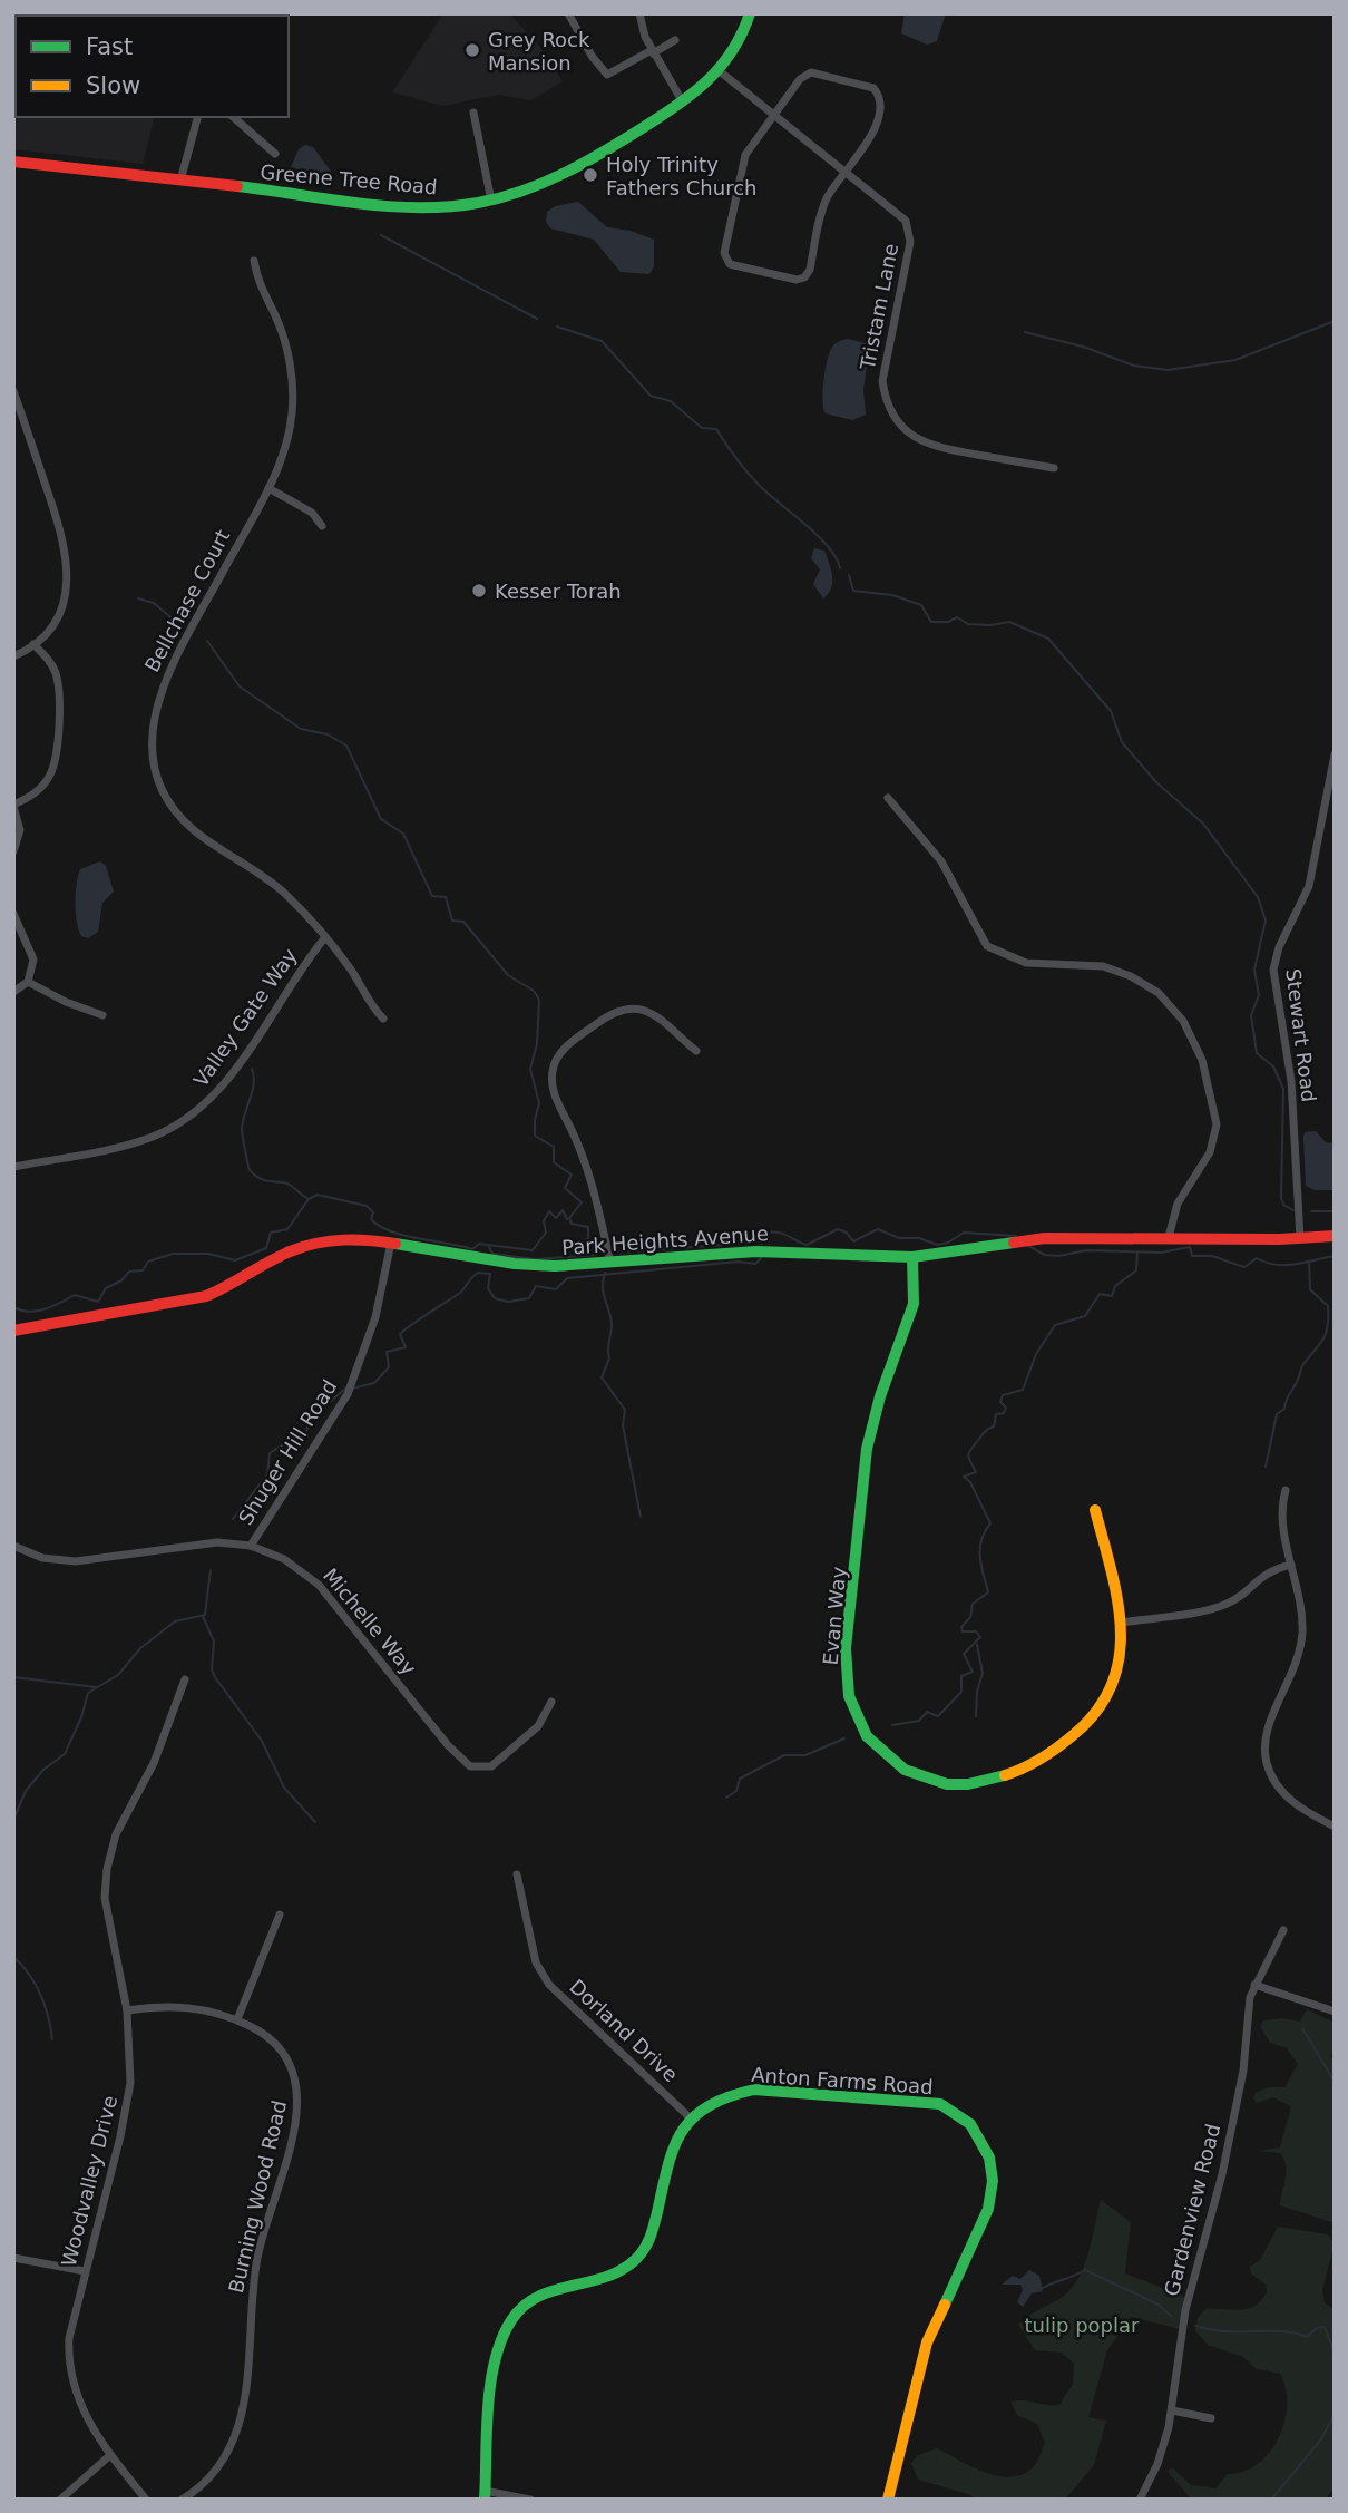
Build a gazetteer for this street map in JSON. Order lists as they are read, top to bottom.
{
  "streets": {
    "street": [
      "Greene Tree Road",
      "Tristam Lane",
      "Bellchase Court",
      "Valley Gate Way",
      "Stewart Road",
      "Park Heights Avenue",
      "Shuger Hill Road",
      "Evan Way",
      "Michelle Way",
      "Dorland Drive",
      "Anton Farms Road",
      "Woodvalley Drive",
      "Burning Wood Road",
      "Gardenview Road"
    ]
  },
  "crossings": [
    ["Greene Tree Road", "Tristam Lane"],
    ["Bellchase Court", "Valley Gate Way"],
    ["Stewart Road", "Park Heights Avenue"],
    ["Park Heights Avenue", "Shuger Hill Road"],
    ["Park Heights Avenue", "Evan Way"],
    ["Shuger Hill Road", "Michelle Way"],
    ["Dorland Drive", "Anton Farms Road"],
    ["Woodvalley Drive", "Burning Wood Road"]
  ],
  "parks": ["tulip poplar"],
  "places": ["Grey Rock Mansion", "Holy Trinity Fathers Church", "Kesser Torah"],
  "legend": ["Fast", "Slow"]
}
